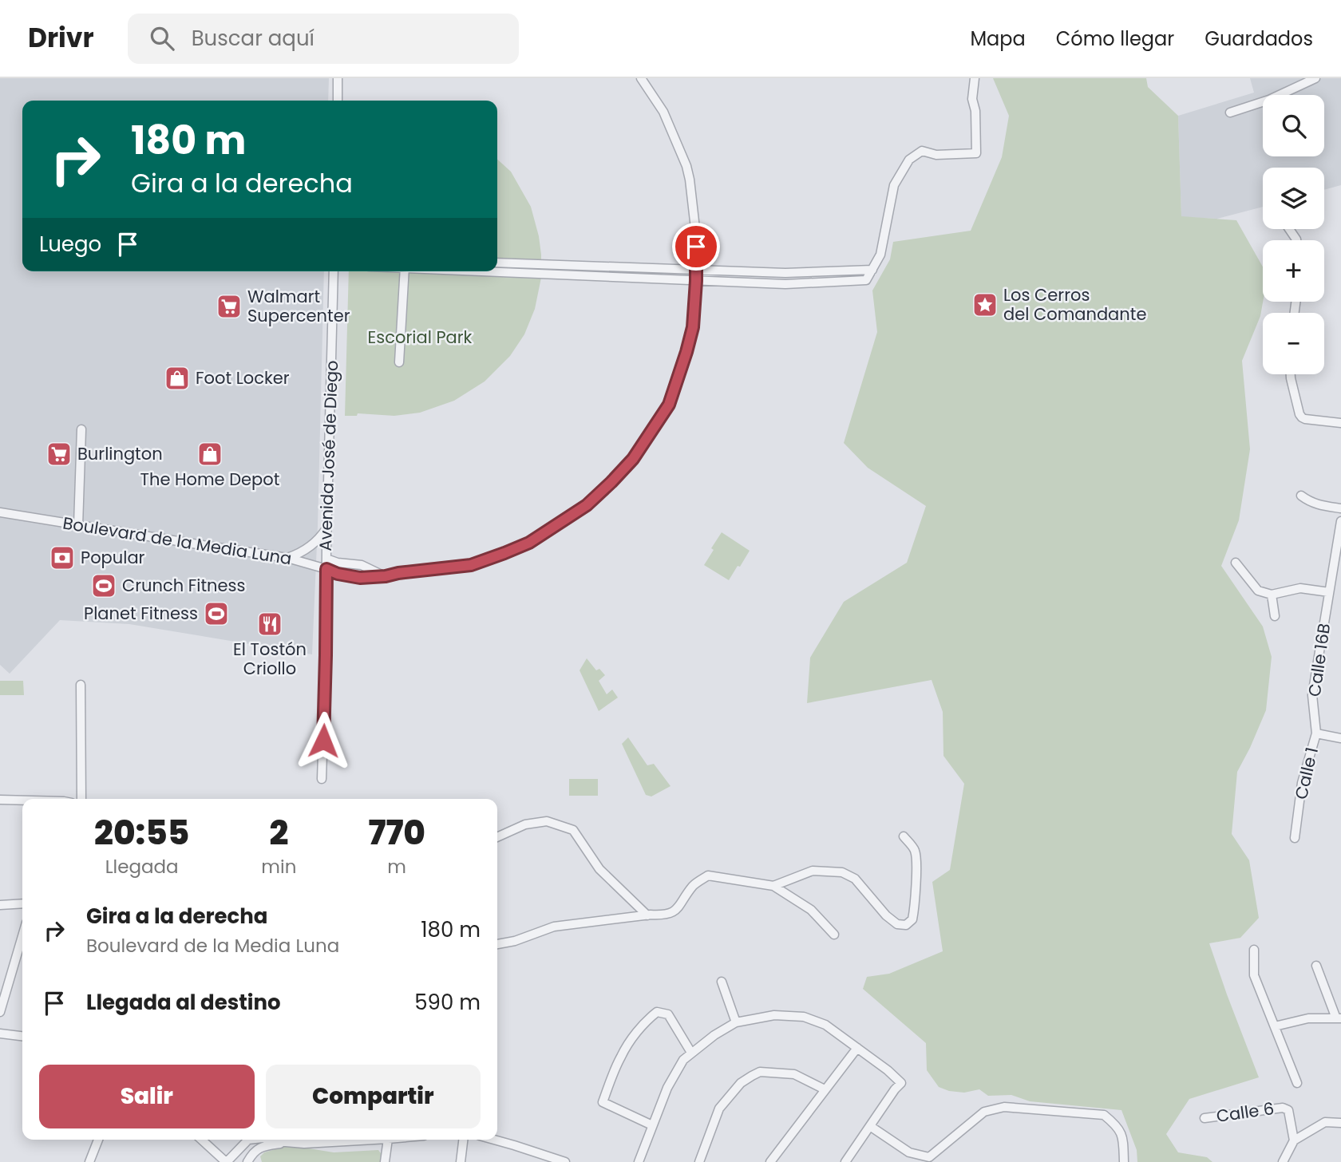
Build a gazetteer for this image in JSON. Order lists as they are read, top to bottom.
{
  "streets": {
    "street": [
      "Avenida José de Diego",
      "Boulevard de la Media Luna",
      "Calle 16B",
      "Calle 1",
      "Calle 6"
    ]
  },
  "crossings": [
    ["Avenida José de Diego", "Boulevard de la Media Luna"],
    ["Calle 16B", "Calle 1"]
  ],
  "parks": ["Escorial Park"],
  "places": {
    "place": ["Los Cerros del Comandante"],
    "supermarket": ["Walmart Supercenter", "Burlington"],
    "shop": ["Foot Locker", "The Home Depot"],
    "bank": ["Popular"],
    "sports": ["Crunch Fitness", "Planet Fitness"],
    "restaurant": ["El Tostón Criollo"]
  },
  "page": {
    "header": "Drivr",
    "search": "Buscar aquí",
    "nav": ["Mapa", "Cómo llegar", "Guardados"],
    "map_buttons": ["+", "−"],
    "turn": ["180 m", "Gira a la derecha"],
    "then": "Luego",
    "eta": [
      "20:55",
      "Llegada",
      "2",
      "min",
      "770",
      "m"
    ],
    "list": [
      {
        "name": "Gira a la derecha",
        "note": "Boulevard de la Media Luna",
        "value": "180 m"
      },
      {
        "name": "Llegada al destino",
        "value": "590 m"
      }
    ],
    "buttons": ["Salir", "Compartir"]
  }
}
